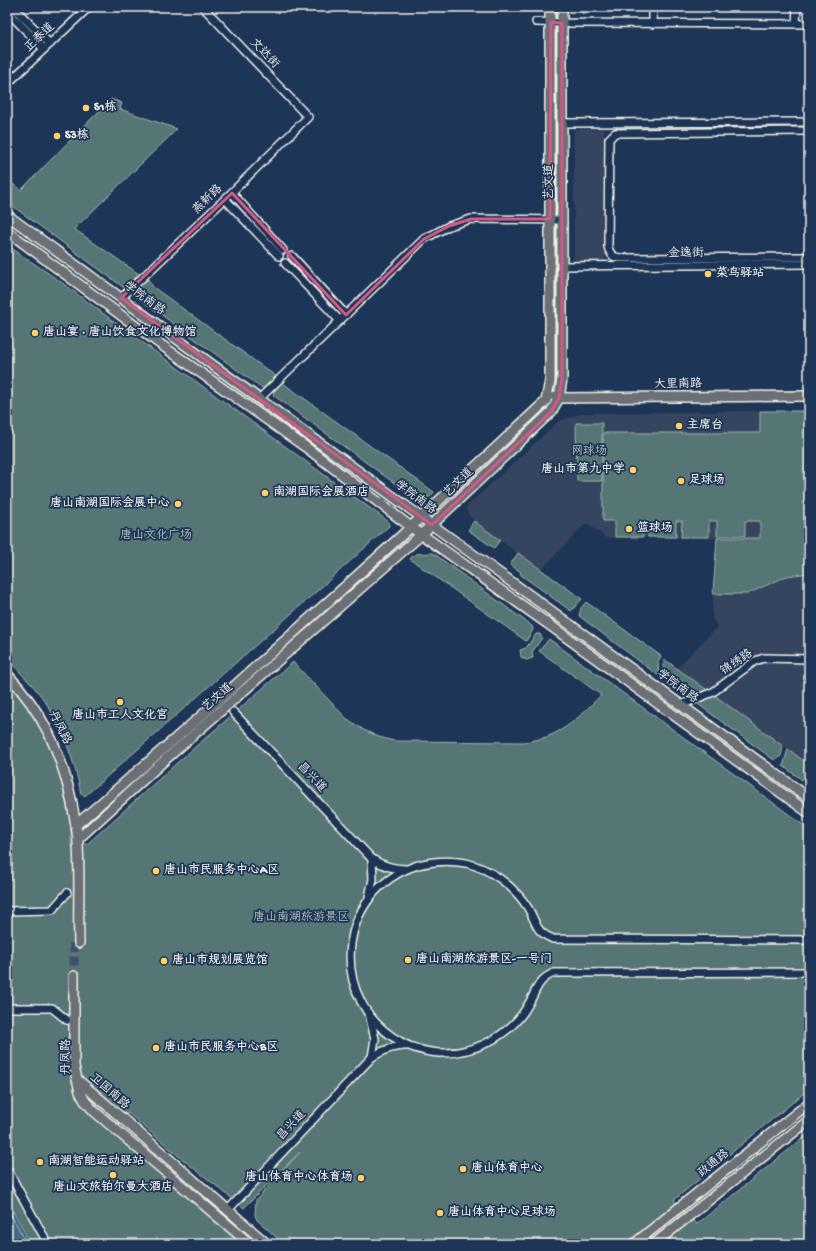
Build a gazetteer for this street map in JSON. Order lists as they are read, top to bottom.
{
  "streets": {
    "main road": [
      "艺文道",
      "学院南路",
      "大里南路",
      "丹凤路",
      "卫国南路",
      "政通路"
    ],
    "street": [
      "正泰道",
      "文达街",
      "燕新路",
      "金逸街",
      "锦绣路",
      "昌兴道"
    ]
  },
  "crossings": [
    ["文达街", "燕新路"],
    ["艺文道", "金逸街"],
    ["艺文道", "学院南路"],
    ["艺文道", "大里南路"],
    ["艺文道", "丹凤路"],
    ["艺文道", "昌兴道"],
    ["燕新路", "学院南路"],
    ["学院南路", "锦绣路"],
    ["丹凤路", "卫国南路"],
    ["昌兴道", "卫国南路"]
  ],
  "parks": ["网球场", "唐山文化广场", "唐山南湖旅游景区"],
  "places": [
    "S1栋",
    "S3栋",
    "菜鸟驿站",
    "唐山宴 · 唐山饮食文化博物馆",
    "主席台",
    "唐山市第九中学",
    "足球场",
    "南湖国际会展酒店",
    "唐山南湖国际会展中心",
    "篮球场",
    "唐山市工人文化宫",
    "唐山市民服务中心A区",
    "唐山南湖旅游景区-一号门",
    "唐山市规划展览馆",
    "唐山市民服务中心B区",
    "南湖智能运动驿站",
    "唐山体育中心",
    "唐山文旅铂尔曼大酒店",
    "唐山体育中心体育场",
    "唐山体育中心足球场"
  ]
}
